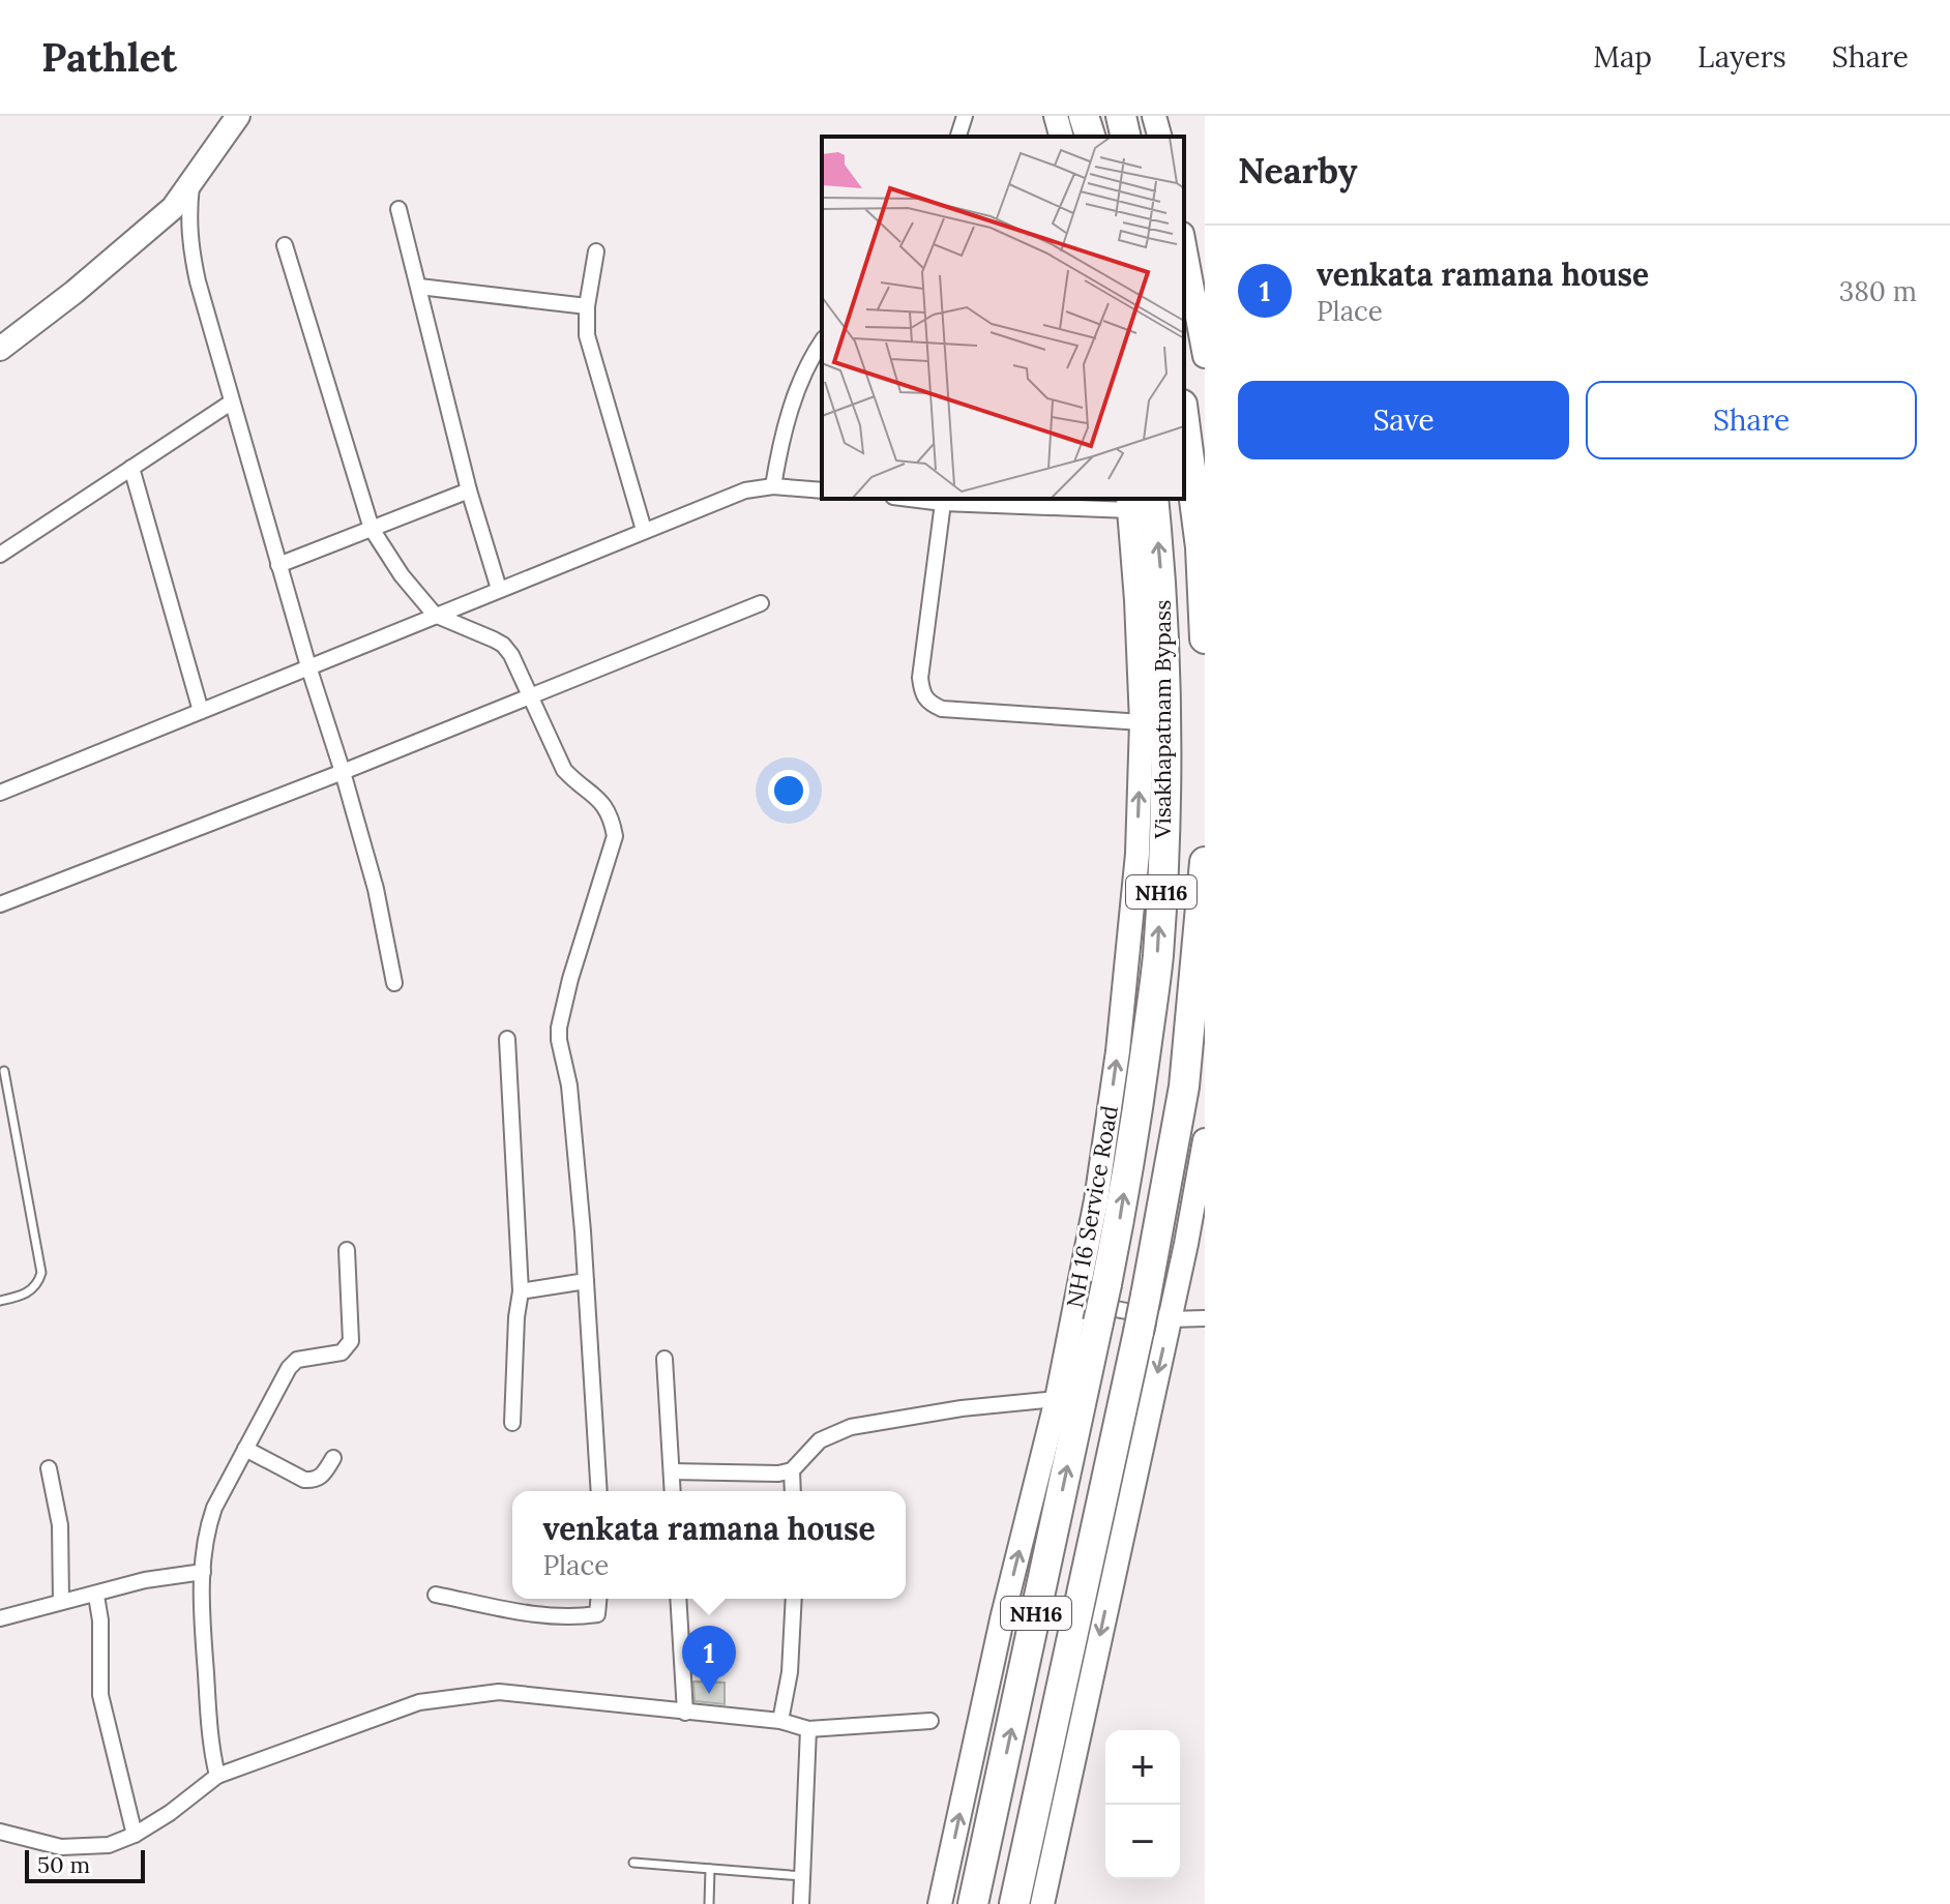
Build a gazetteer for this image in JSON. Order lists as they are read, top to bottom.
{
  "streets": {
    "highway": ["Visakhapatnam Bypass", "NH16"],
    "street": ["NH 16 Service Road"]
  },
  "crossings": [
    ["Visakhapatnam Bypass", "NH 16 Service Road"]
  ],
  "scale_bar": "50 m",
  "page": {
    "header": "Pathlet",
    "nav": ["Map", "Layers", "Share"],
    "heading": "Nearby",
    "list": [
      {
        "mark": "1",
        "name": "venkata ramana house",
        "note": "Place",
        "value": "380 m"
      }
    ],
    "buttons": ["Save", "Share"],
    "popup": ["venkata ramana house", "Place"],
    "pins": "1",
    "map_buttons": ["+", "−"],
    "scale": "50 m"
  }
}
